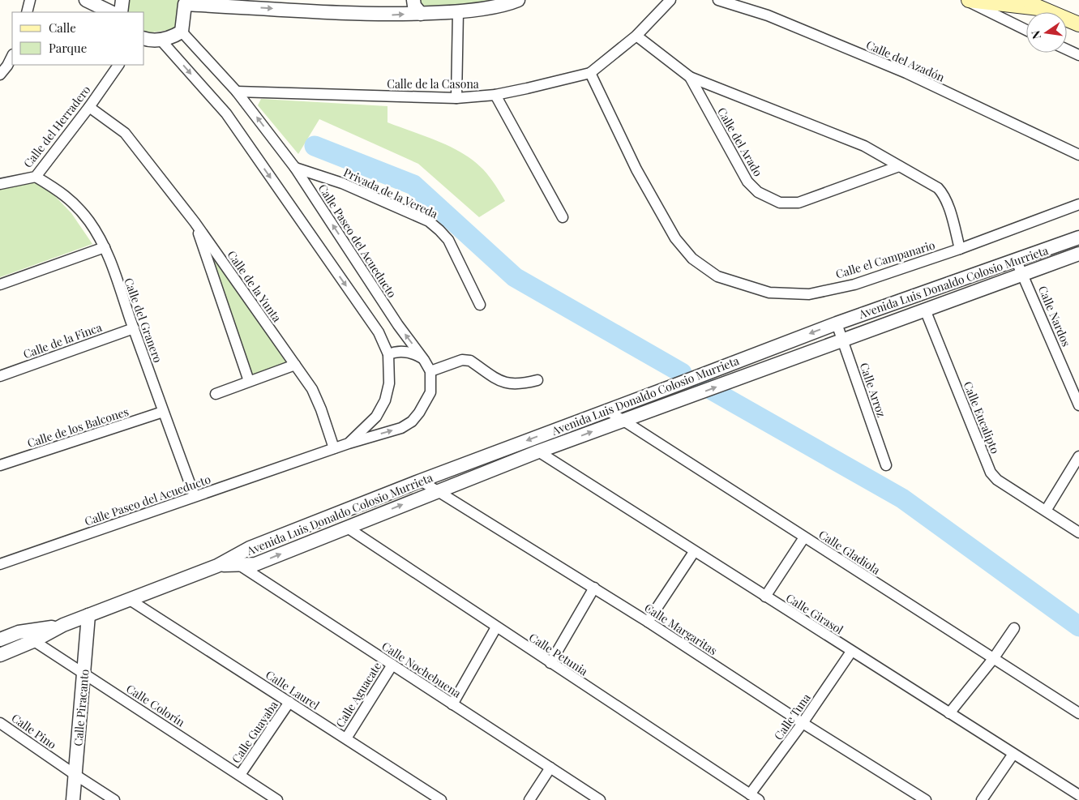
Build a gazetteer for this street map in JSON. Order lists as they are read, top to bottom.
{
  "streets": {
    "street": [
      "Calle del Azadón",
      "Calle de la Casona",
      "Calle del Herradero",
      "Calle del Arado",
      "Privada de la Vereda",
      "Calle Paseo del Acueducto",
      "Calle el Campanario",
      "Avenida Luis Donaldo Colosio Murrieta",
      "Calle de la Yunta",
      "Calle Nardos",
      "Calle del Granero",
      "Calle de la Finca",
      "Calle Arroz",
      "Calle Eucalipto",
      "Calle de los Balcones",
      "Calle Gladiola",
      "Calle Girasol",
      "Calle Margaritas",
      "Calle Petunia",
      "Calle Nochebuena",
      "Calle Laurel",
      "Calle Aguacate",
      "Calle Colorín",
      "Calle Piracanto",
      "Calle Tuna",
      "Calle Pino",
      "Calle Guayaba"
    ]
  },
  "crossings": [
    ["Calle de la Casona", "Calle del Arado"],
    ["Calle de la Casona", "Calle Paseo del Acueducto"],
    ["Calle de la Casona", "Calle el Campanario"],
    ["Calle del Herradero", "Calle de la Yunta"],
    ["Calle del Herradero", "Calle del Granero"],
    ["Calle del Arado", "Calle el Campanario"],
    ["Privada de la Vereda", "Calle Paseo del Acueducto"],
    ["Calle Paseo del Acueducto", "Calle de la Yunta"],
    ["Calle Paseo del Acueducto", "Calle del Granero"],
    ["Avenida Luis Donaldo Colosio Murrieta", "Calle Nardos"],
    ["Avenida Luis Donaldo Colosio Murrieta", "Calle Arroz"],
    ["Avenida Luis Donaldo Colosio Murrieta", "Calle Eucalipto"],
    ["Avenida Luis Donaldo Colosio Murrieta", "Calle Gladiola"],
    ["Avenida Luis Donaldo Colosio Murrieta", "Calle Girasol"],
    ["Avenida Luis Donaldo Colosio Murrieta", "Calle Margaritas"],
    ["Avenida Luis Donaldo Colosio Murrieta", "Calle Petunia"],
    ["Avenida Luis Donaldo Colosio Murrieta", "Calle Nochebuena"],
    ["Avenida Luis Donaldo Colosio Murrieta", "Calle Laurel"],
    ["Avenida Luis Donaldo Colosio Murrieta", "Calle Colorín"],
    ["Avenida Luis Donaldo Colosio Murrieta", "Calle Piracanto"],
    ["Calle del Granero", "Calle de la Finca"],
    ["Calle del Granero", "Calle de los Balcones"],
    ["Calle Girasol", "Calle Tuna"],
    ["Calle Margaritas", "Calle Tuna"],
    ["Calle Petunia", "Calle Tuna"],
    ["Calle Nochebuena", "Calle Aguacate"],
    ["Calle Laurel", "Calle Aguacate"],
    ["Calle Laurel", "Calle Guayaba"],
    ["Calle Colorín", "Calle Piracanto"],
    ["Calle Colorín", "Calle Guayaba"],
    ["Calle Piracanto", "Calle Pino"]
  ],
  "legend": ["Calle", "Parque"],
  "north": "left"
}
